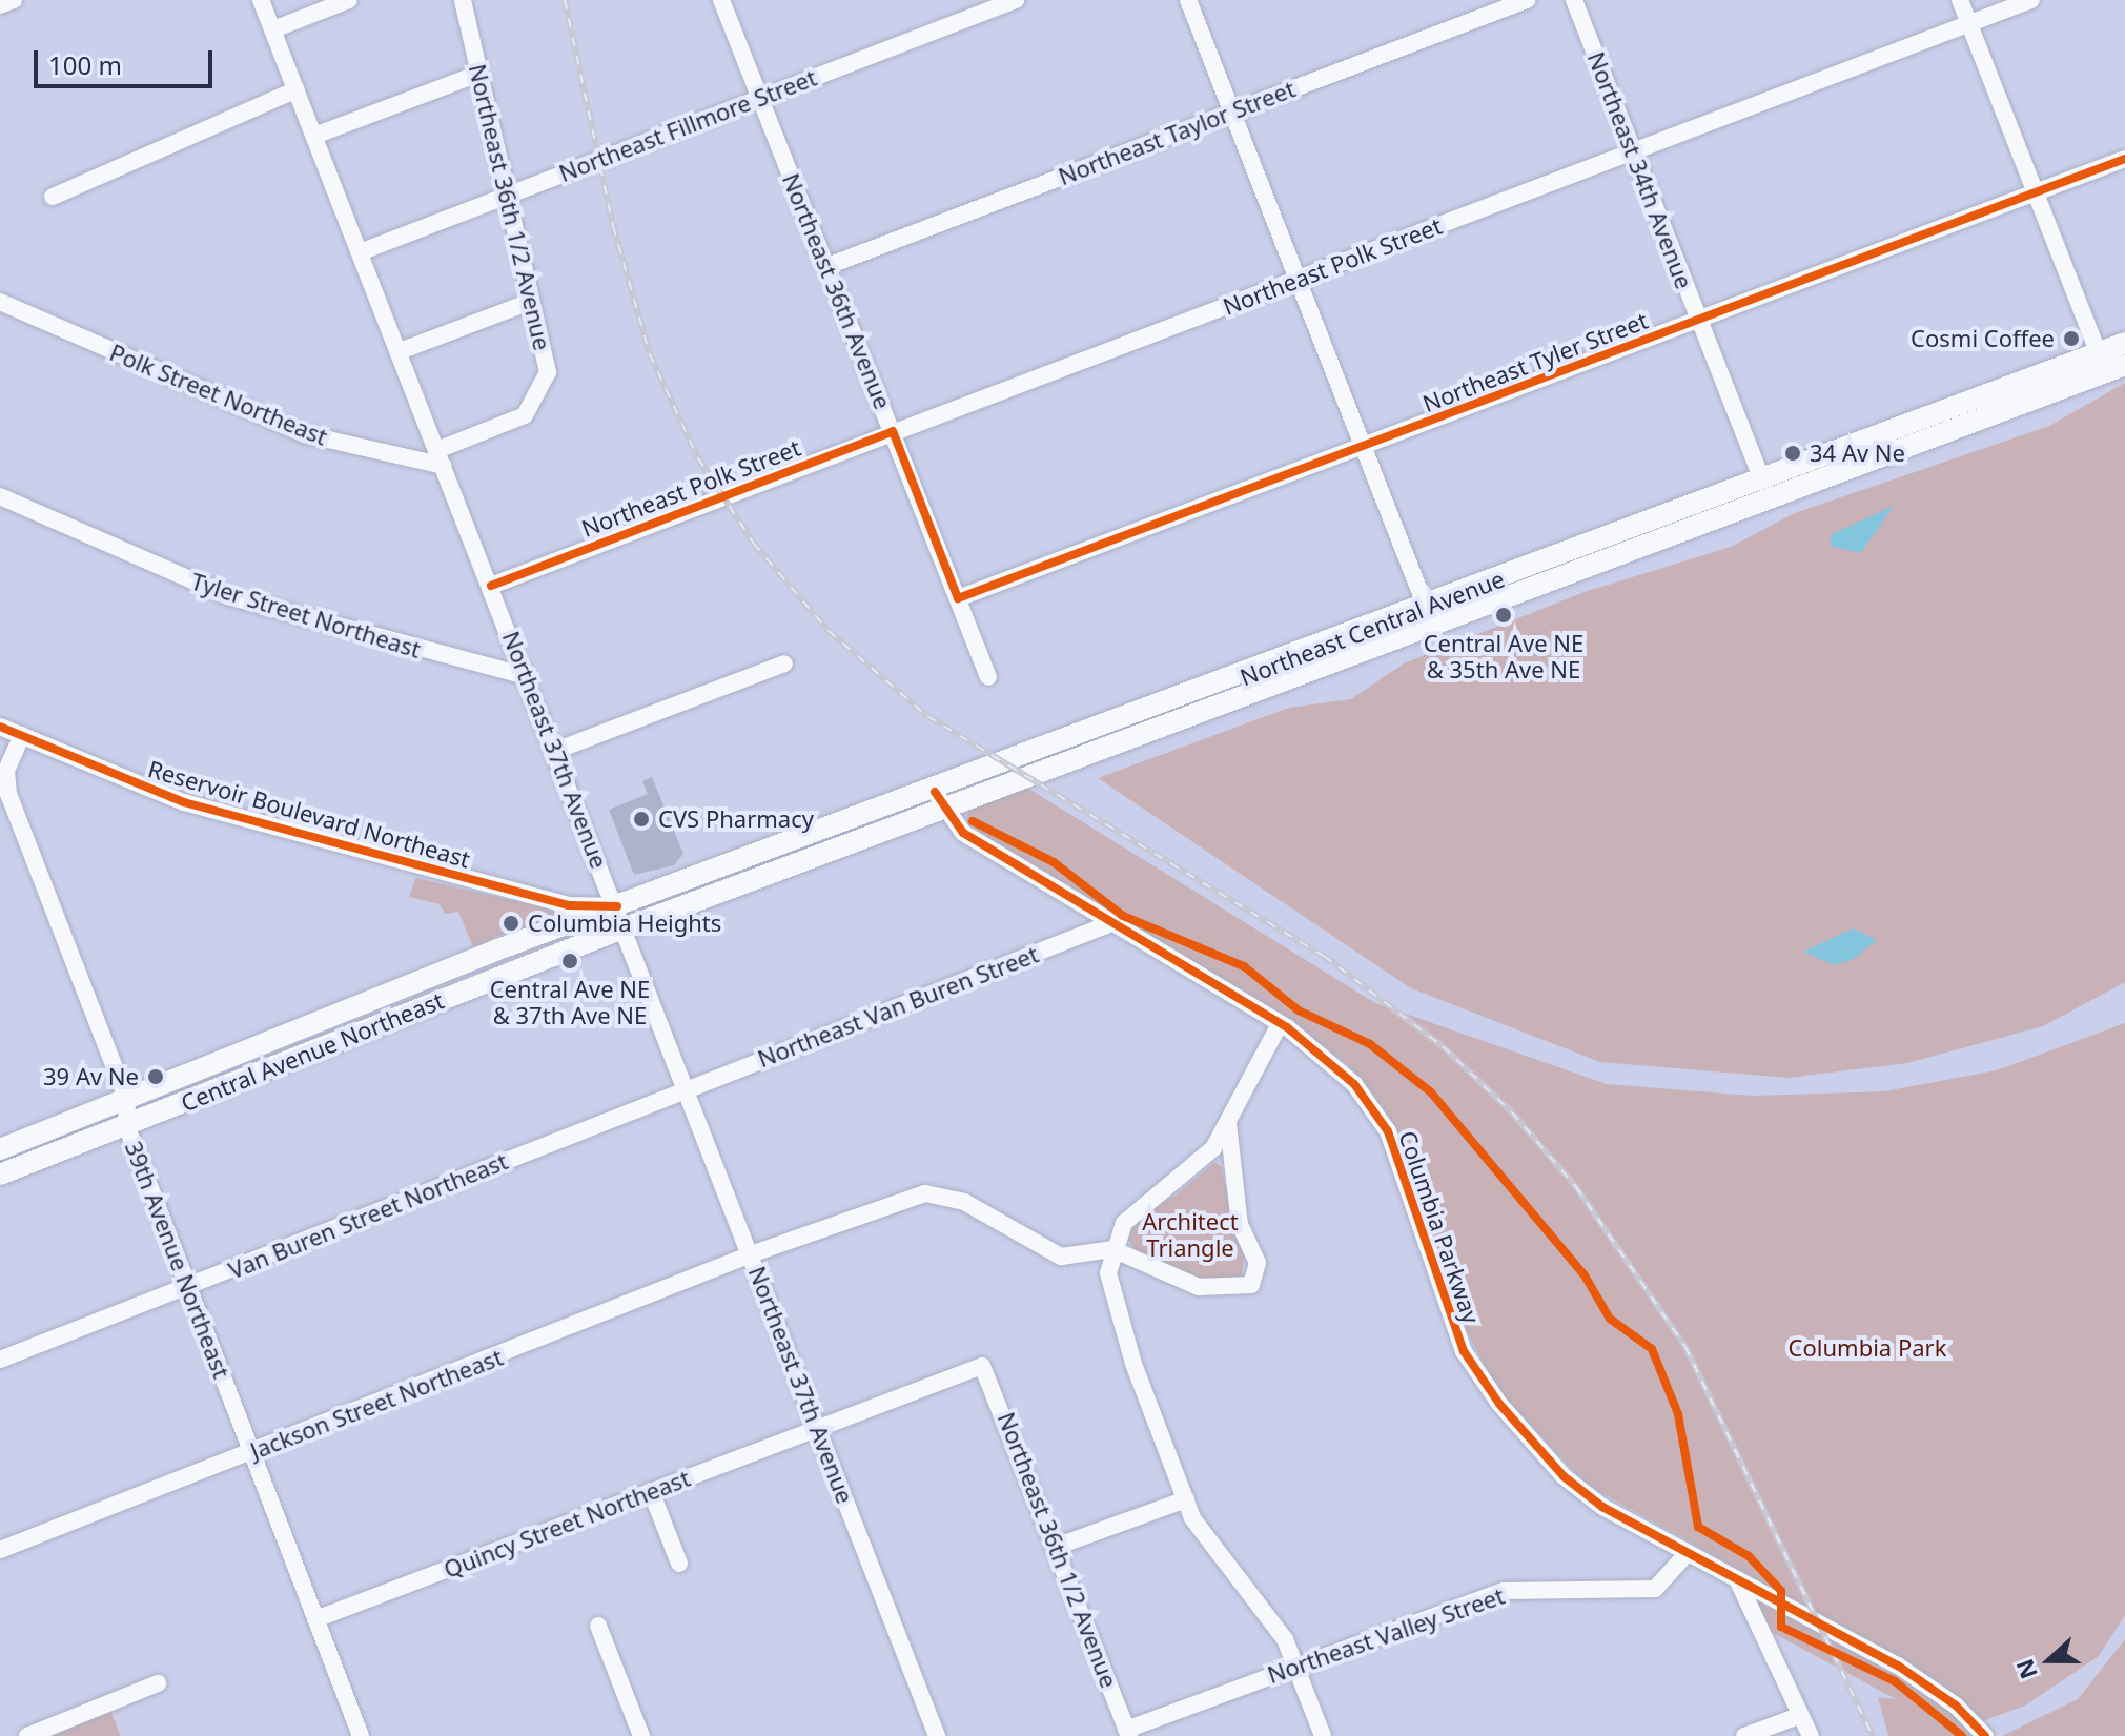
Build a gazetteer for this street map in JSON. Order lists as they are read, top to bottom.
{
  "streets": {
    "main road": ["Northeast Central Avenue", "Central Avenue Northeast"],
    "street": [
      "Northeast Fillmore Street",
      "Northeast Taylor Street",
      "Northeast 34th Avenue",
      "Northeast 36th 1/2 Avenue",
      "Northeast Polk Street",
      "Northeast 36th Avenue",
      "Northeast Tyler Street",
      "Polk Street Northeast",
      "Tyler Street Northeast",
      "Northeast 37th Avenue",
      "Reservoir Boulevard Northeast",
      "Northeast Van Buren Street",
      "Van Buren Street Northeast",
      "Columbia Parkway",
      "39th Avenue Northeast",
      "Jackson Street Northeast",
      "Quincy Street Northeast",
      "Northeast Valley Street"
    ]
  },
  "crossings": [
    ["Northeast Fillmore Street", "Northeast 36th 1/2 Avenue"],
    ["Northeast Fillmore Street", "Northeast 36th Avenue"],
    ["Northeast Fillmore Street", "Northeast 37th Avenue"],
    ["Northeast Taylor Street", "Northeast 36th Avenue"],
    ["Northeast 34th Avenue", "Northeast Polk Street"],
    ["Northeast 34th Avenue", "Northeast Tyler Street"],
    ["Northeast 34th Avenue", "Northeast Central Avenue"],
    ["Northeast 36th 1/2 Avenue", "Polk Street Northeast"],
    ["Northeast 36th 1/2 Avenue", "Northeast 37th Avenue"],
    ["Northeast 36th 1/2 Avenue", "Quincy Street Northeast"],
    ["Northeast 36th 1/2 Avenue", "Northeast Valley Street"],
    ["Northeast Polk Street", "Northeast 36th Avenue"],
    ["Northeast Polk Street", "Northeast 37th Avenue"],
    ["Northeast 36th Avenue", "Northeast Tyler Street"],
    ["Polk Street Northeast", "Northeast 37th Avenue"],
    ["Tyler Street Northeast", "Northeast 37th Avenue"],
    ["Northeast Central Avenue", "Northeast 37th Avenue"],
    ["Northeast Central Avenue", "Reservoir Boulevard Northeast"],
    ["Northeast Central Avenue", "Central Avenue Northeast"],
    ["Northeast Central Avenue", "Columbia Parkway"],
    ["Northeast 37th Avenue", "Reservoir Boulevard Northeast"],
    ["Northeast 37th Avenue", "Northeast Van Buren Street"],
    ["Northeast 37th Avenue", "Central Avenue Northeast"],
    ["Northeast 37th Avenue", "Van Buren Street Northeast"],
    ["Northeast 37th Avenue", "Jackson Street Northeast"],
    ["Northeast 37th Avenue", "Quincy Street Northeast"],
    ["Reservoir Boulevard Northeast", "Central Avenue Northeast"],
    ["Reservoir Boulevard Northeast", "39th Avenue Northeast"],
    ["Northeast Van Buren Street", "Van Buren Street Northeast"],
    ["Northeast Van Buren Street", "Columbia Parkway"],
    ["Central Avenue Northeast", "39th Avenue Northeast"],
    ["Van Buren Street Northeast", "39th Avenue Northeast"],
    ["Columbia Parkway", "Northeast Valley Street"],
    ["39th Avenue Northeast", "Jackson Street Northeast"],
    ["39th Avenue Northeast", "Quincy Street Northeast"]
  ],
  "parks": ["Architect Triangle", "Columbia Park"],
  "places": [
    "Cosmi Coffee",
    "34 Av Ne",
    "Central Ave NE & 35th Ave NE",
    "CVS Pharmacy",
    "Columbia Heights",
    "Central Ave NE & 37th Ave NE",
    "39 Av Ne"
  ],
  "scale_bar": "100 m",
  "north": "left"
}
